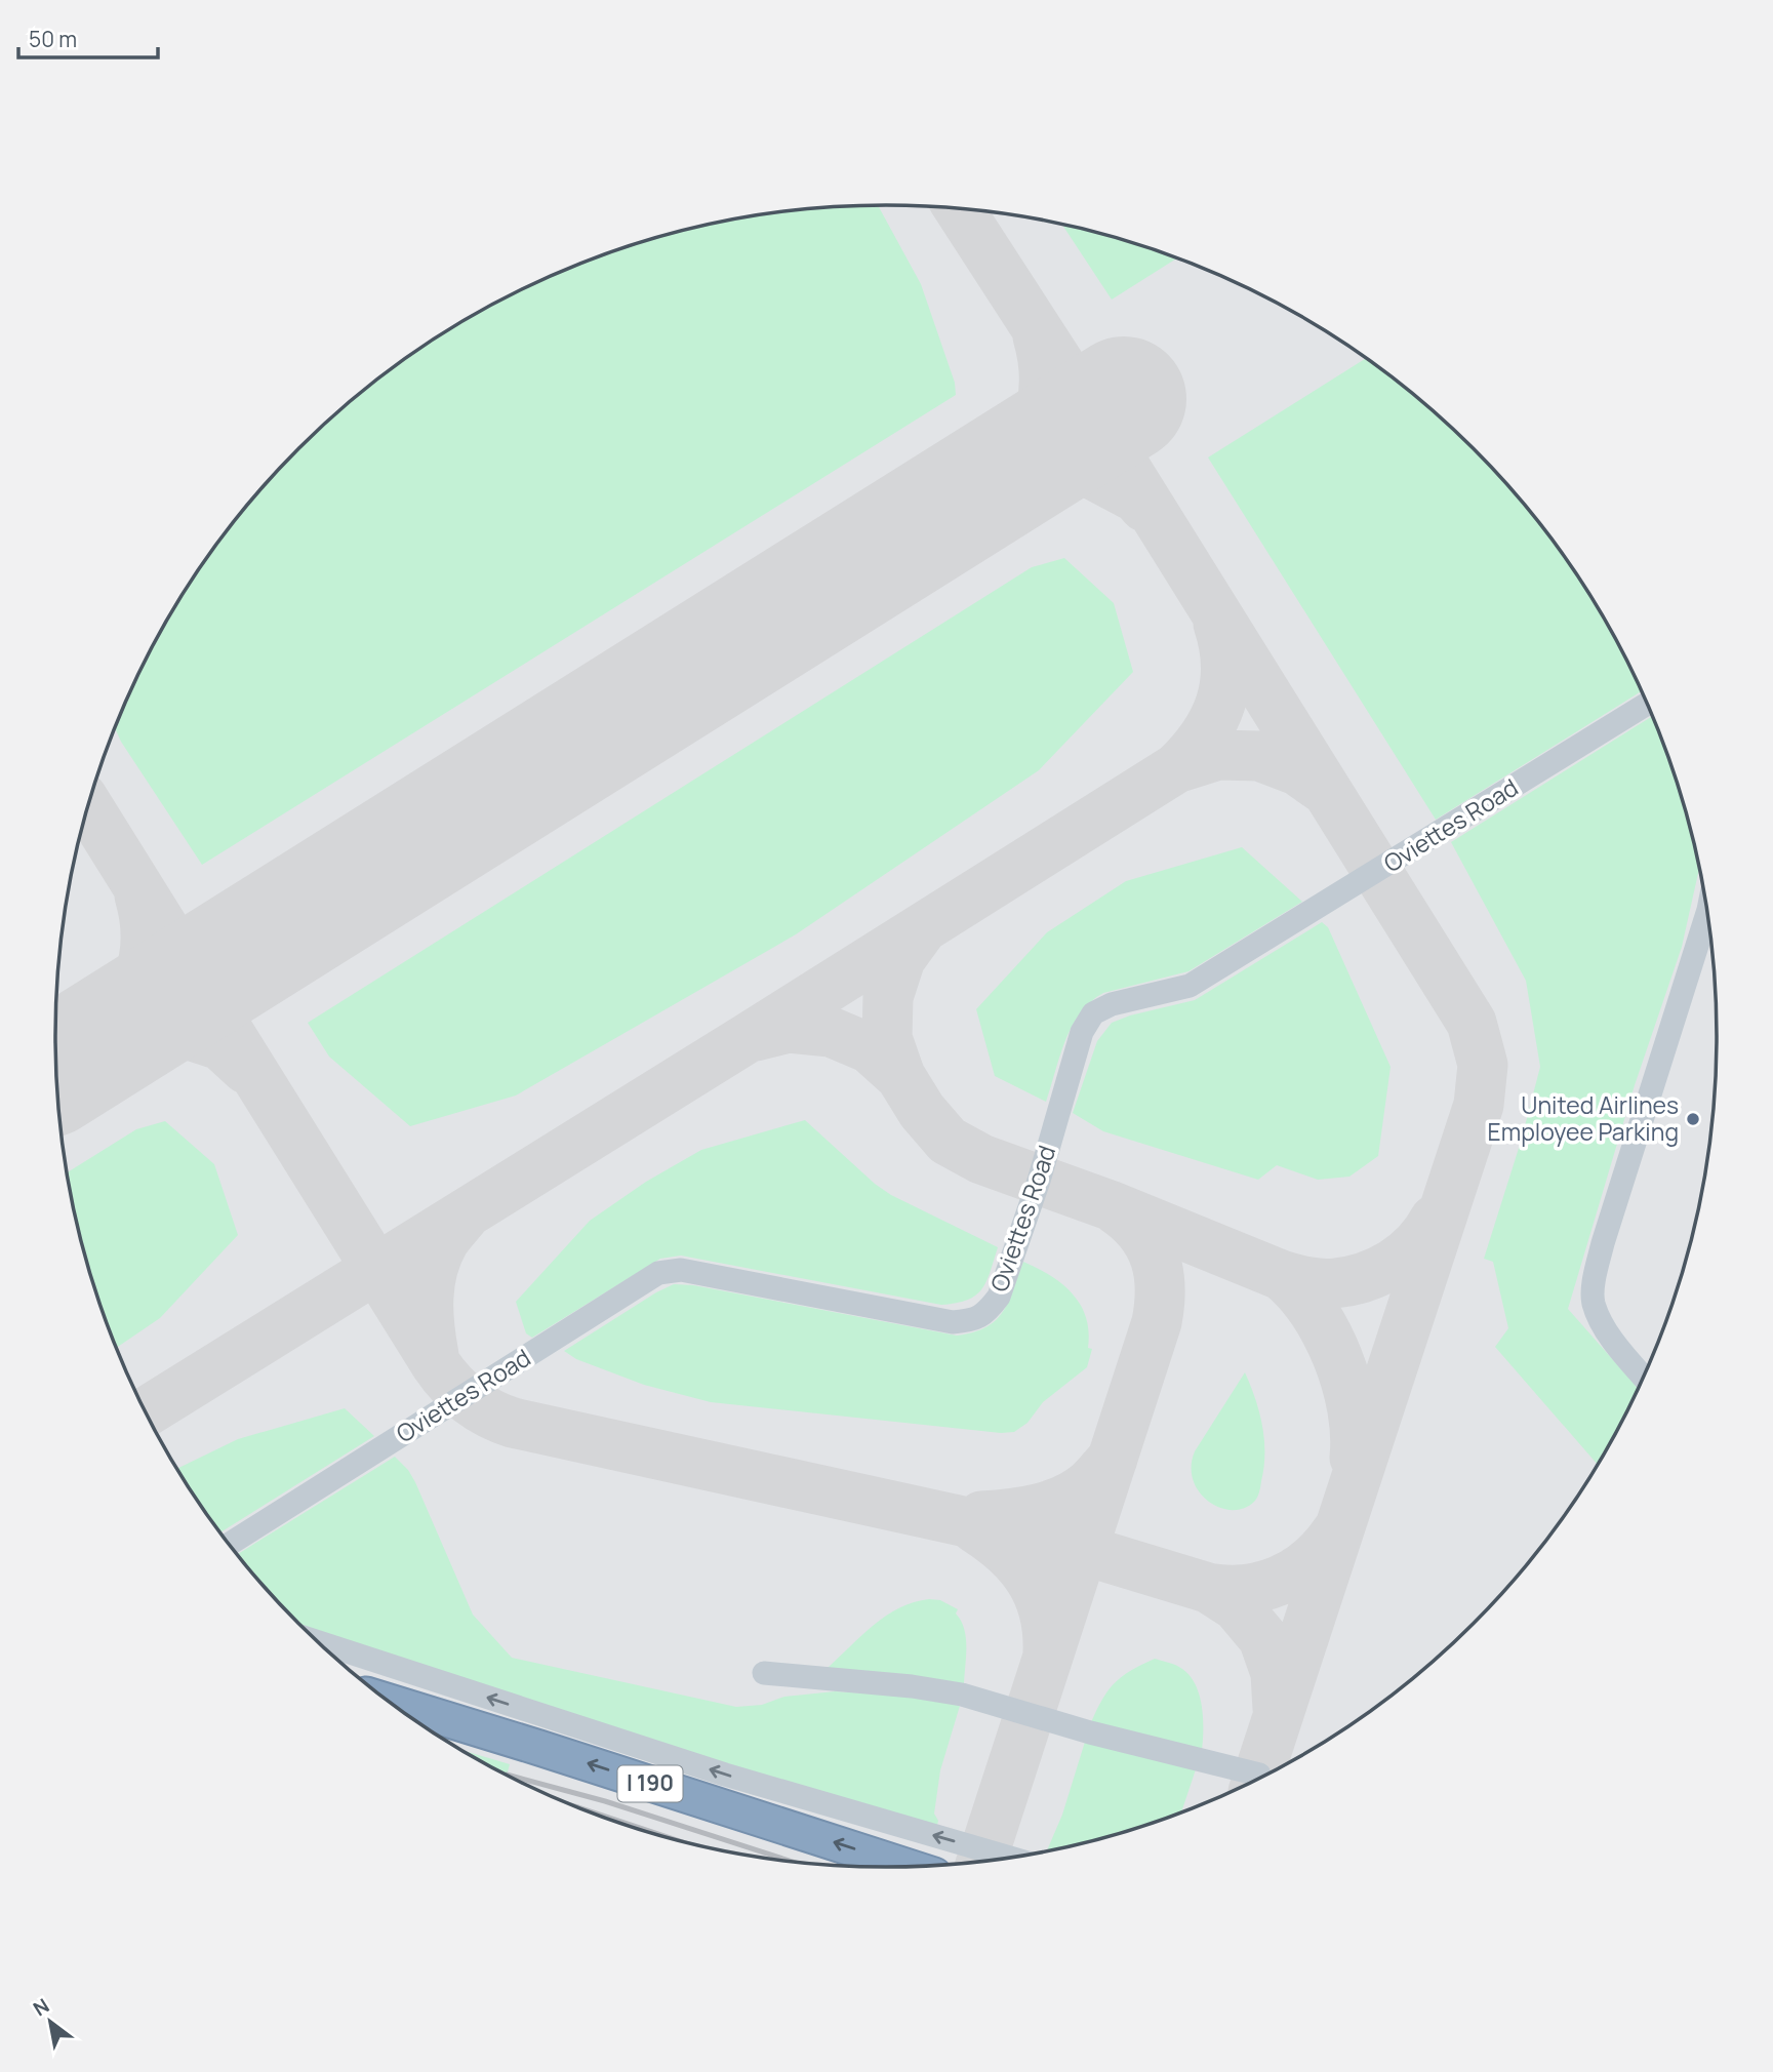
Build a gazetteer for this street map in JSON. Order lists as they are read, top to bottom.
{
  "streets": {
    "highway": ["I 190"],
    "lane": ["Oviettes Road"]
  },
  "places": ["United Airlines Employee Parking"],
  "scale_bar": "50 m",
  "north": "top left"
}
